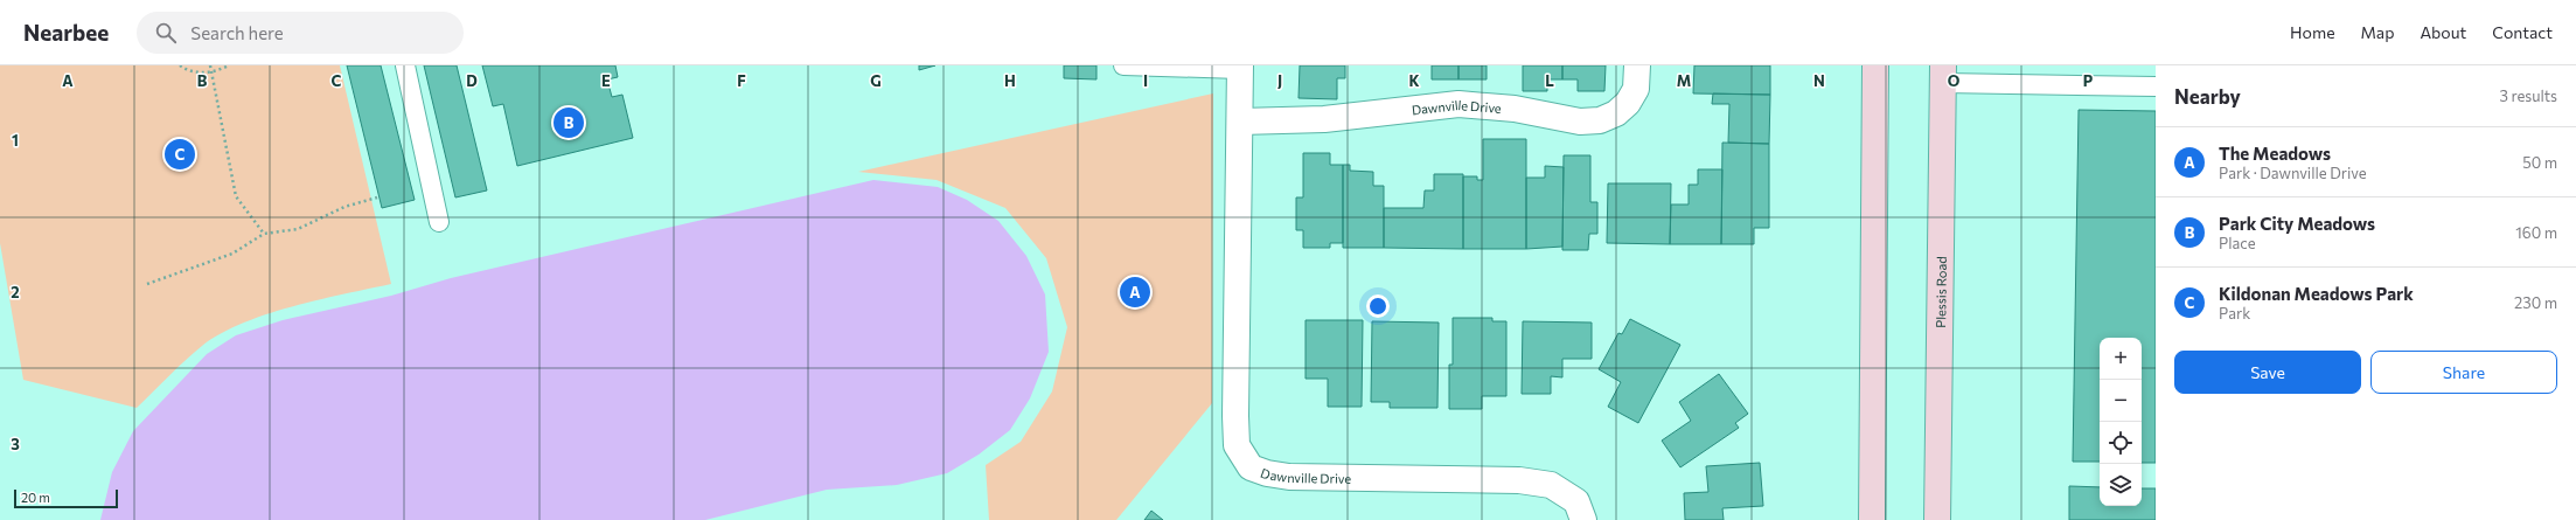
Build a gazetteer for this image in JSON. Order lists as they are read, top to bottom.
{
  "streets": {
    "main road": ["Plessis Road"],
    "street": ["Dawnville Drive"]
  },
  "scale_bar": "20 m",
  "page": {
    "header": "Nearbee",
    "search": "Search here",
    "nav": [
      "Home",
      "Map",
      "About",
      "Contact"
    ],
    "heading": ["Nearby", "3 results"],
    "pins": ["B", "C", "A"],
    "list": [
      {
        "mark": "A",
        "name": "The Meadows",
        "note": "Park · Dawnville Drive",
        "value": "50 m"
      },
      {
        "mark": "B",
        "name": "Park City Meadows",
        "note": "Place",
        "value": "160 m"
      },
      {
        "mark": "C",
        "name": "Kildonan Meadows Park",
        "note": "Park",
        "value": "230 m"
      }
    ],
    "buttons": ["Save", "Share"],
    "map_buttons": ["+", "−"],
    "scale": "20 m"
  },
  "grid": {
    "columns": [
      "A",
      "B",
      "C",
      "D",
      "E",
      "F",
      "G",
      "H",
      "I",
      "J",
      "K",
      "L",
      "M",
      "N",
      "O",
      "P"
    ],
    "rows": ["1", "2", "3"]
  }
}
